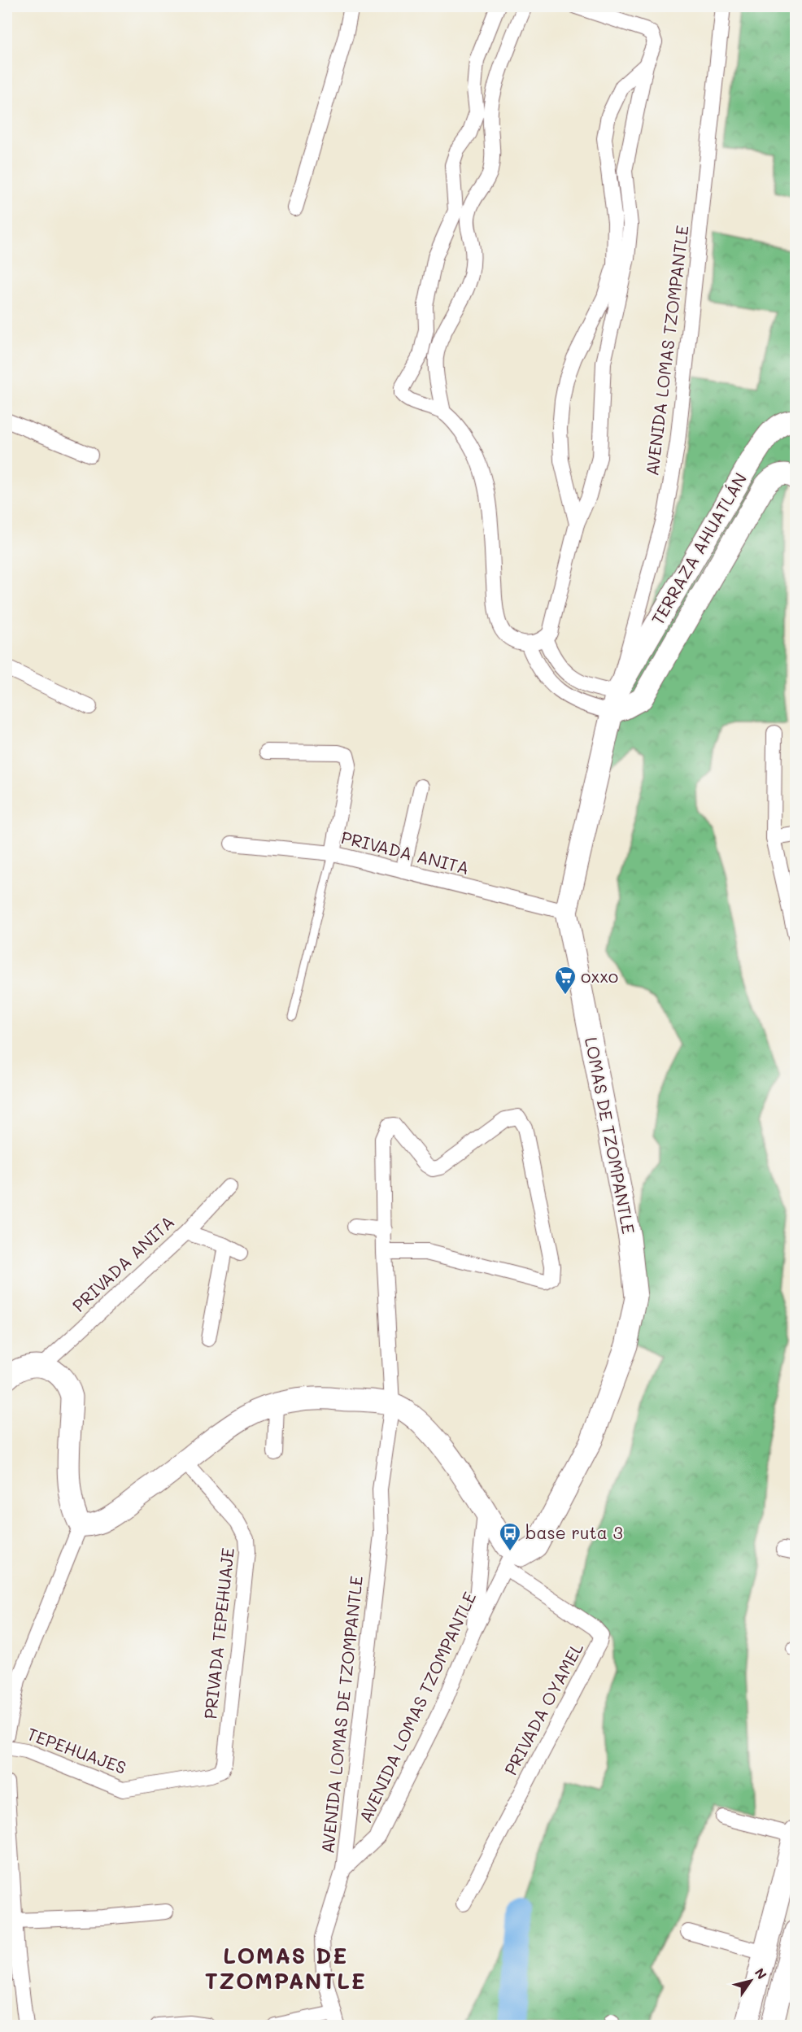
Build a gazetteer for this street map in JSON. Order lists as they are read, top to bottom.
{
  "streets": {
    "street": [
      "AVENIDA LOMAS TZOMPANTLE",
      "TERRAZA AHUATLÁN",
      "PRIVADA ANITA",
      "LOMAS DE TZOMPANTLE",
      "PRIVADA TEPEHUAJE",
      "PRIVADA OYAMEL",
      "AVENIDA LOMAS DE TZOMPANTLE",
      "TEPEHUAJES"
    ]
  },
  "crossings": [
    ["AVENIDA LOMAS TZOMPANTLE", "TERRAZA AHUATLÁN"],
    ["AVENIDA LOMAS TZOMPANTLE", "LOMAS DE TZOMPANTLE"],
    ["AVENIDA LOMAS TZOMPANTLE", "PRIVADA OYAMEL"],
    ["AVENIDA LOMAS TZOMPANTLE", "AVENIDA LOMAS DE TZOMPANTLE"],
    ["TERRAZA AHUATLÁN", "LOMAS DE TZOMPANTLE"],
    ["PRIVADA ANITA", "LOMAS DE TZOMPANTLE"],
    ["LOMAS DE TZOMPANTLE", "PRIVADA OYAMEL"],
    ["PRIVADA TEPEHUAJE", "TEPEHUAJES"]
  ],
  "districts": ["LOMAS DE TZOMPANTLE"],
  "places": {
    "supermarket": ["oxxo"],
    "bus stop": ["base ruta 3"]
  },
  "north": "top right"
}
